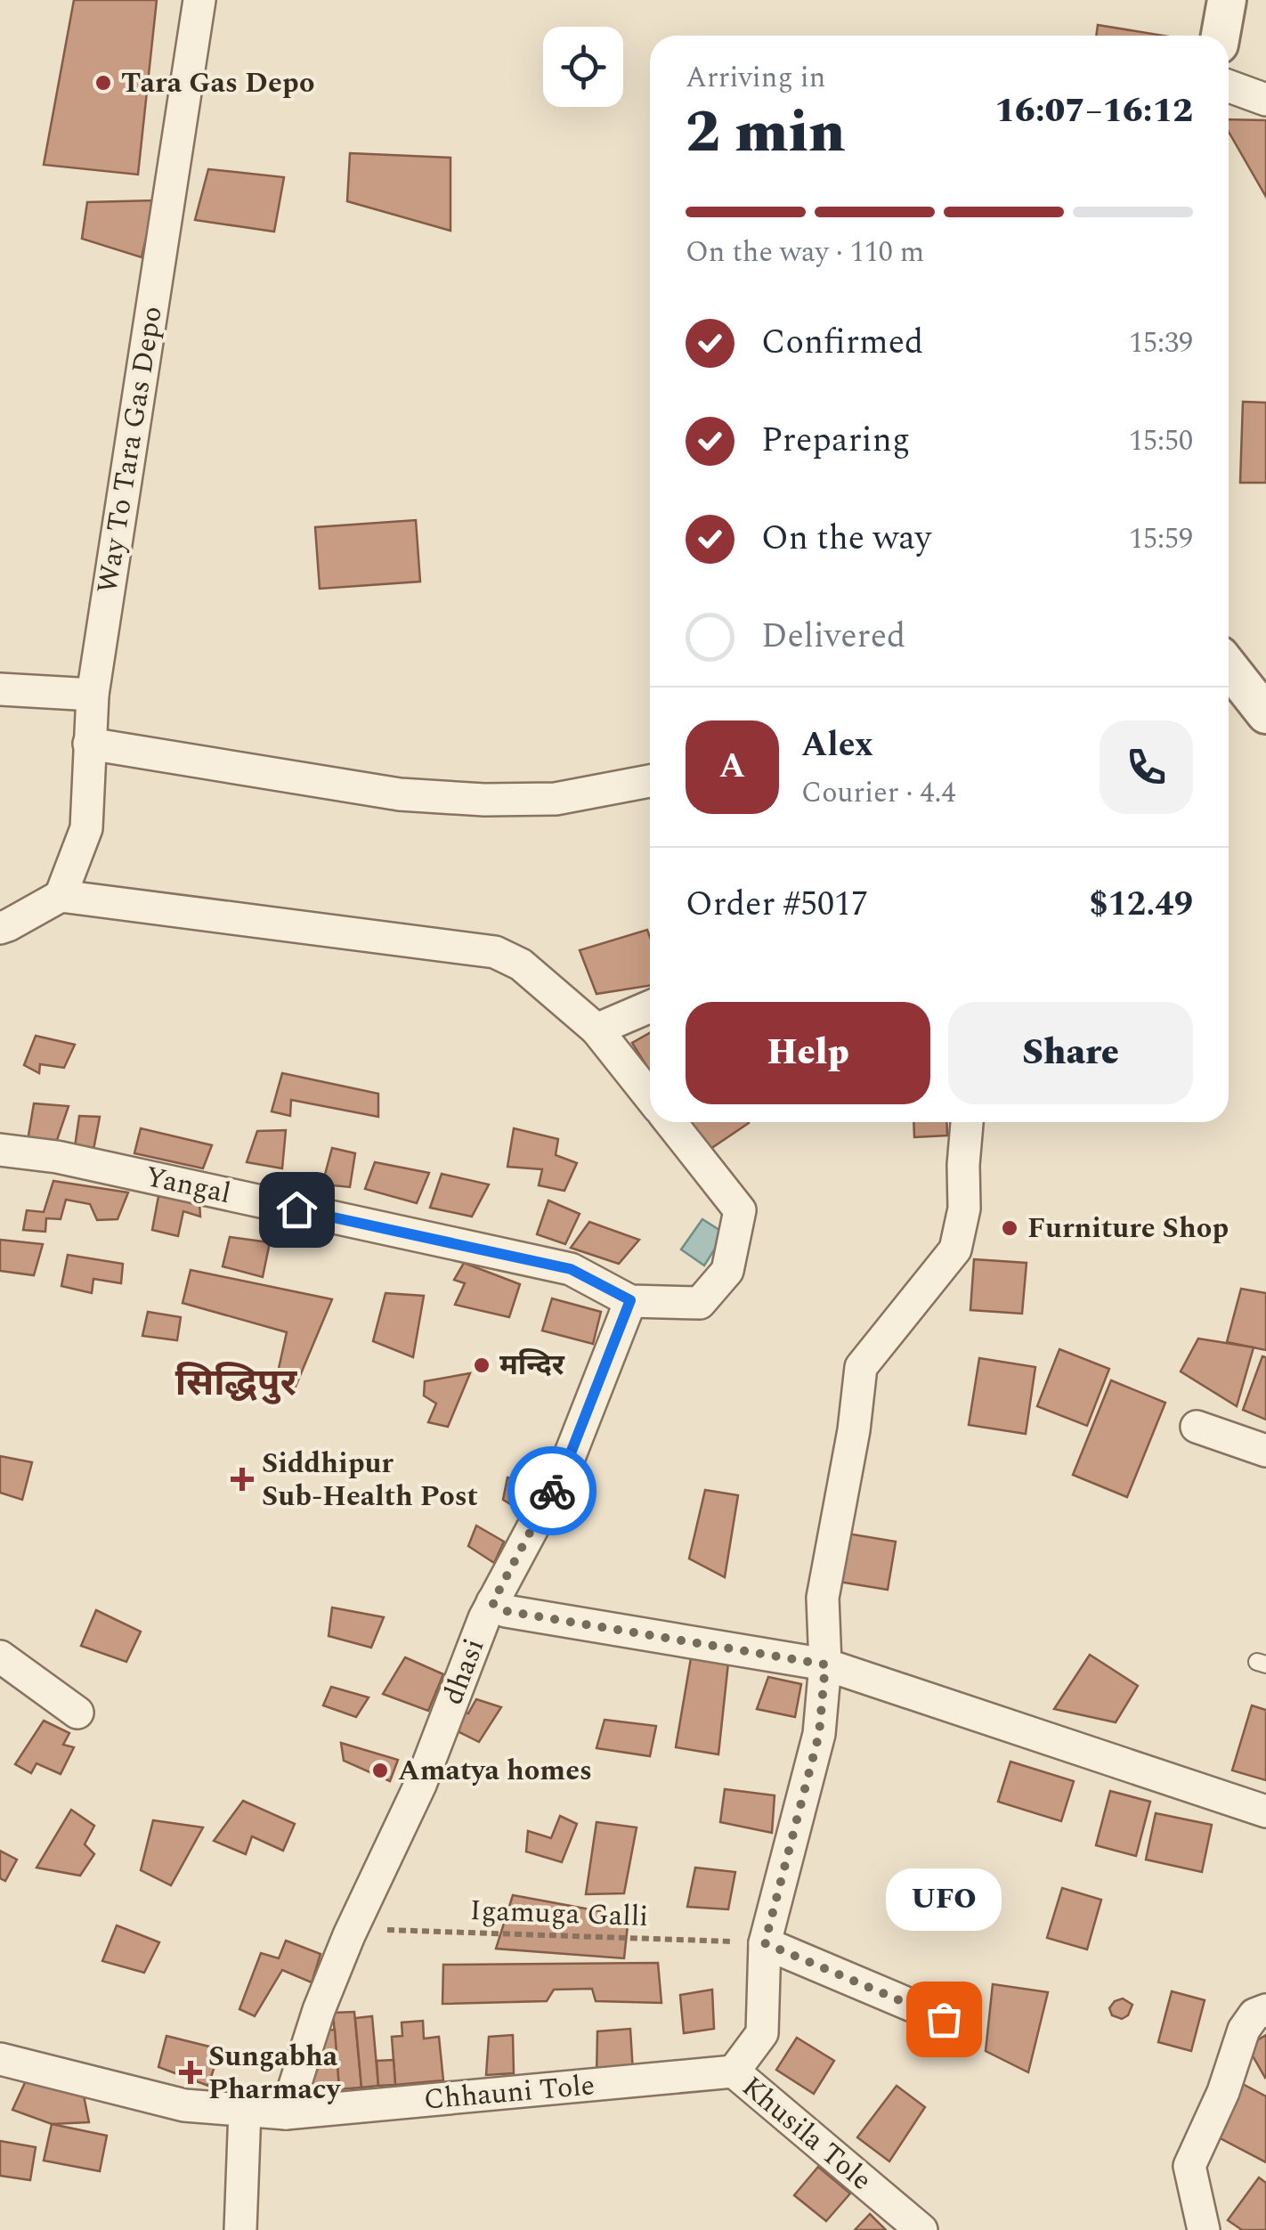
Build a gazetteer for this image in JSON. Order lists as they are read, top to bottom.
{
  "streets": {
    "street": [
      "Way To Tara Gas Depo",
      "Yangal",
      "dhasi",
      "Chhauni Tole",
      "Khusila Tole"
    ],
    "path": ["Igamuga Galli"]
  },
  "crossings": [
    ["Yangal", "dhasi"],
    ["dhasi", "Igamuga Galli"],
    ["dhasi", "Chhauni Tole"],
    ["Chhauni Tole", "Khusila Tole"]
  ],
  "districts": ["सिद्धिपुर"],
  "places": {
    "other": [
      "Tara Gas Depo",
      "Furniture Shop",
      "मन्दिर",
      "Amatya homes",
      "UFO"
    ],
    "health": ["Siddhipur Sub-Health Post", "Sungabha Pharmacy"]
  },
  "page": {
    "heading": ["2 min", "Arriving in", "16:07–16:12"],
    "panel": [
      "Alex",
      "Courier · 4.4",
      "Order #5017",
      "$12.49"
    ],
    "bar": "On the way · 110 m",
    "list": [
      ["Confirmed", "15:39"],
      ["Preparing", "15:50"],
      ["On the way", "15:59"],
      "Delivered"
    ],
    "round": "A",
    "buttons": ["Help", "Share"],
    "bubble": "UFO"
  }
}
